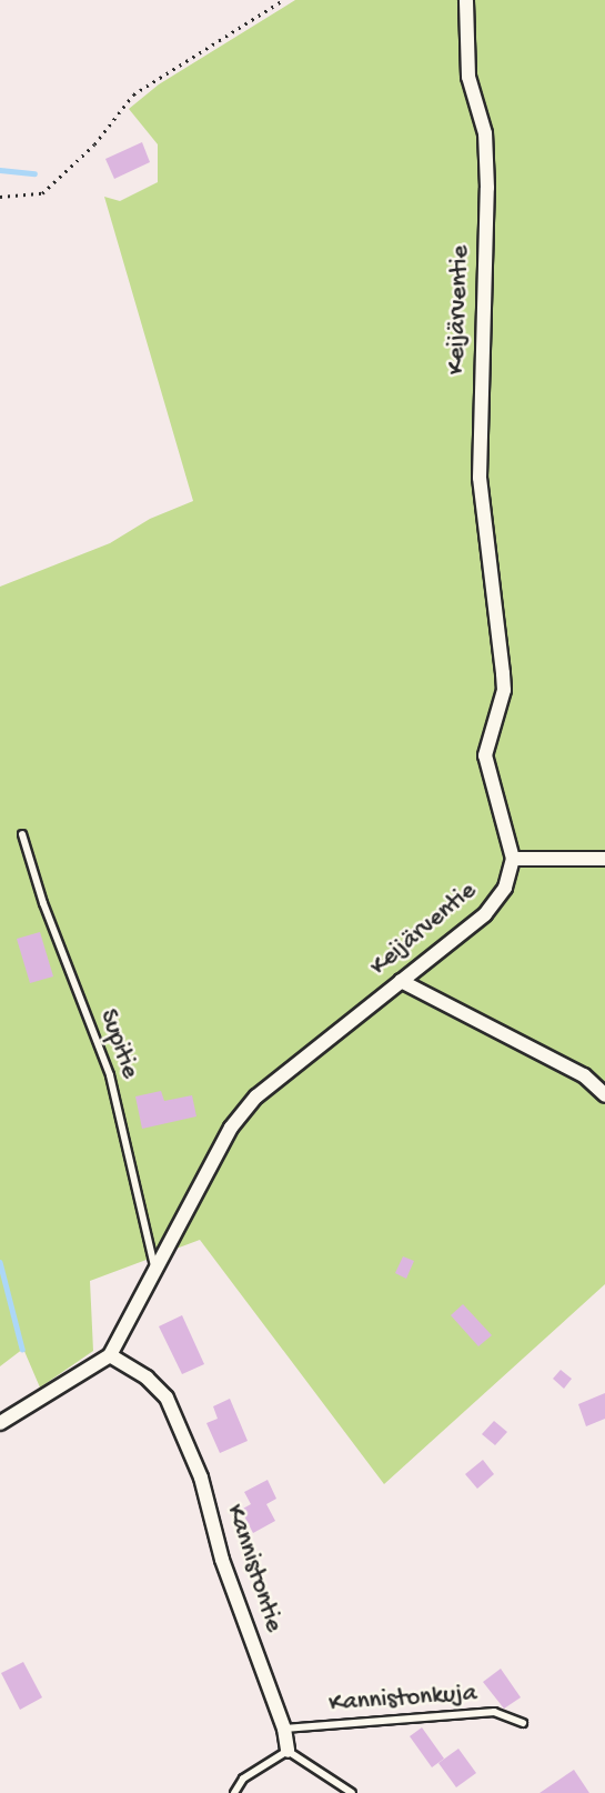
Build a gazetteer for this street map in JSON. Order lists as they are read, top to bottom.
{
  "streets": {
    "street": ["Keijärventie", "Kannistontie"],
    "lane": ["Supitie", "Kannistonkuja"]
  },
  "crossings": [
    ["Keijärventie", "Supitie"],
    ["Keijärventie", "Kannistontie"],
    ["Kannistontie", "Kannistonkuja"]
  ]
}
